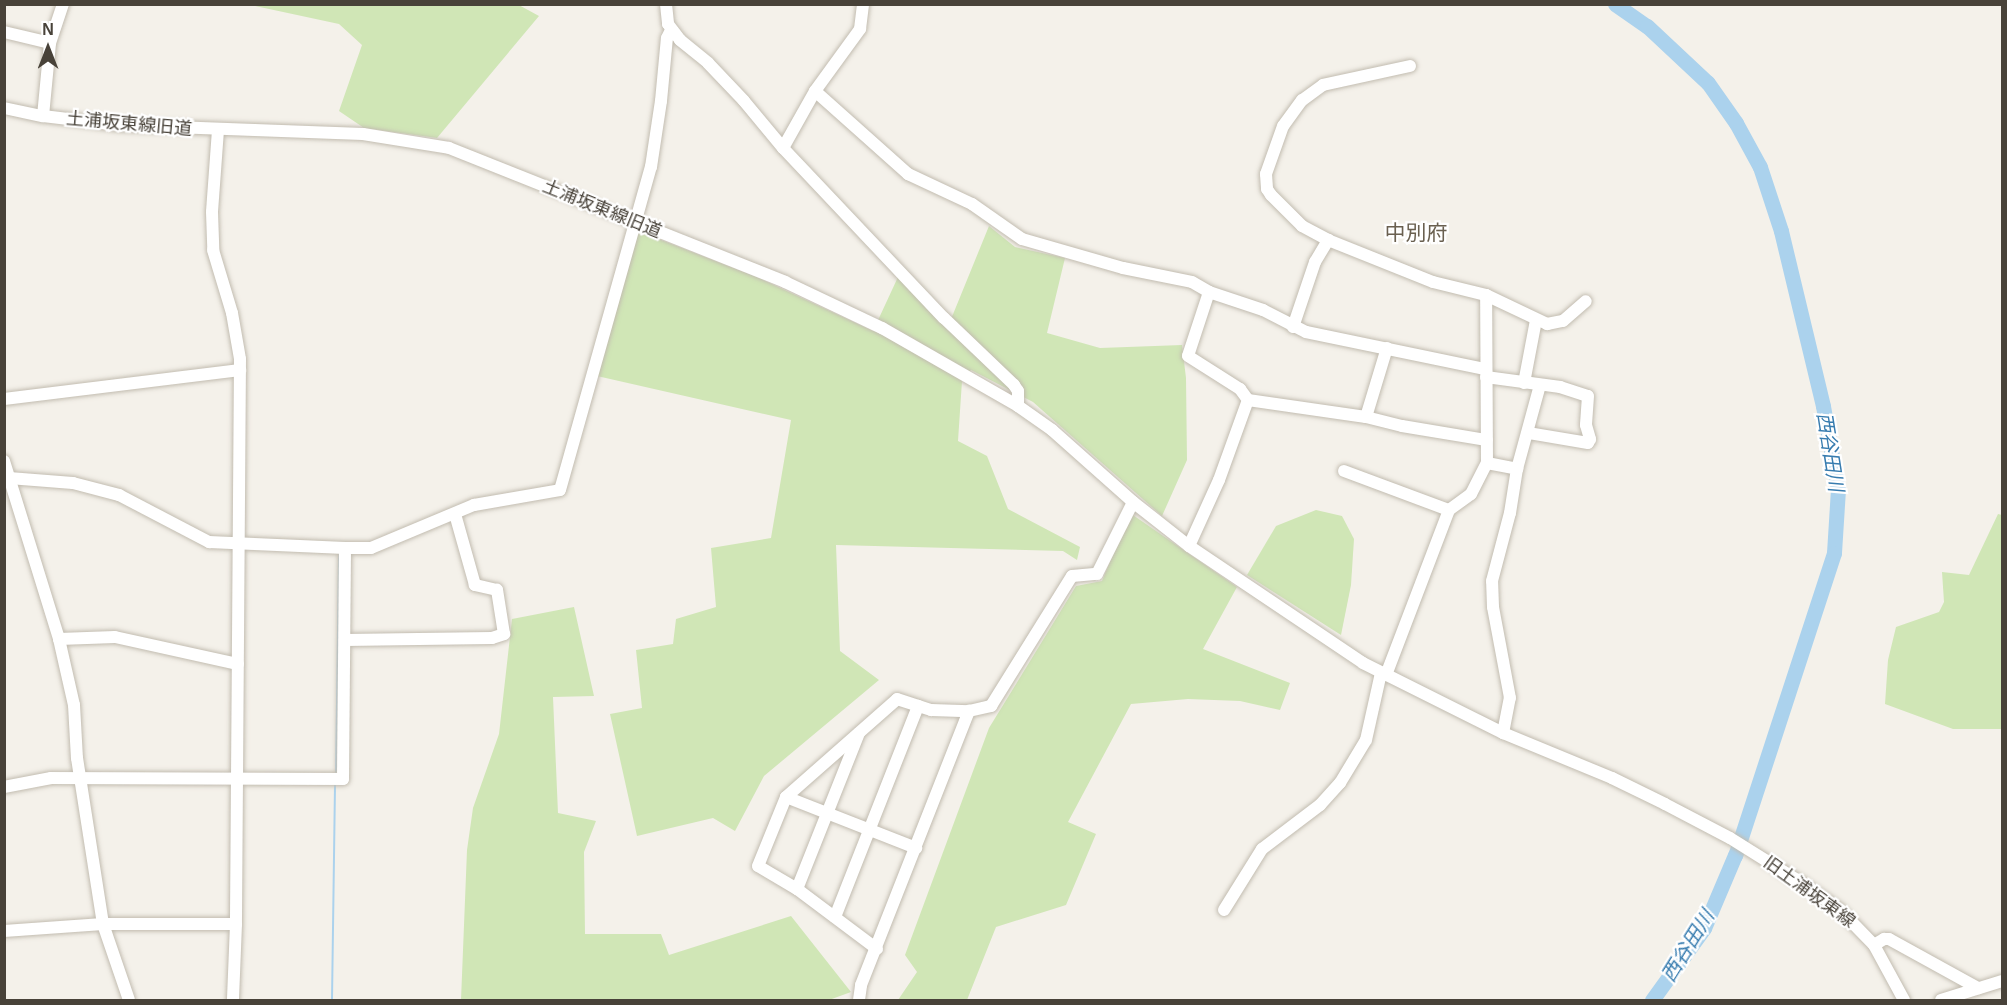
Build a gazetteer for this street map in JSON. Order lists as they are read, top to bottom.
{
  "streets": {
    "street": ["土浦坂東線旧道", "旧土浦坂東線"]
  },
  "crossings": [
    ["土浦坂東線旧道", "旧土浦坂東線"]
  ],
  "districts": ["中別府"],
  "water": ["西谷田川"],
  "north": "top"
}
